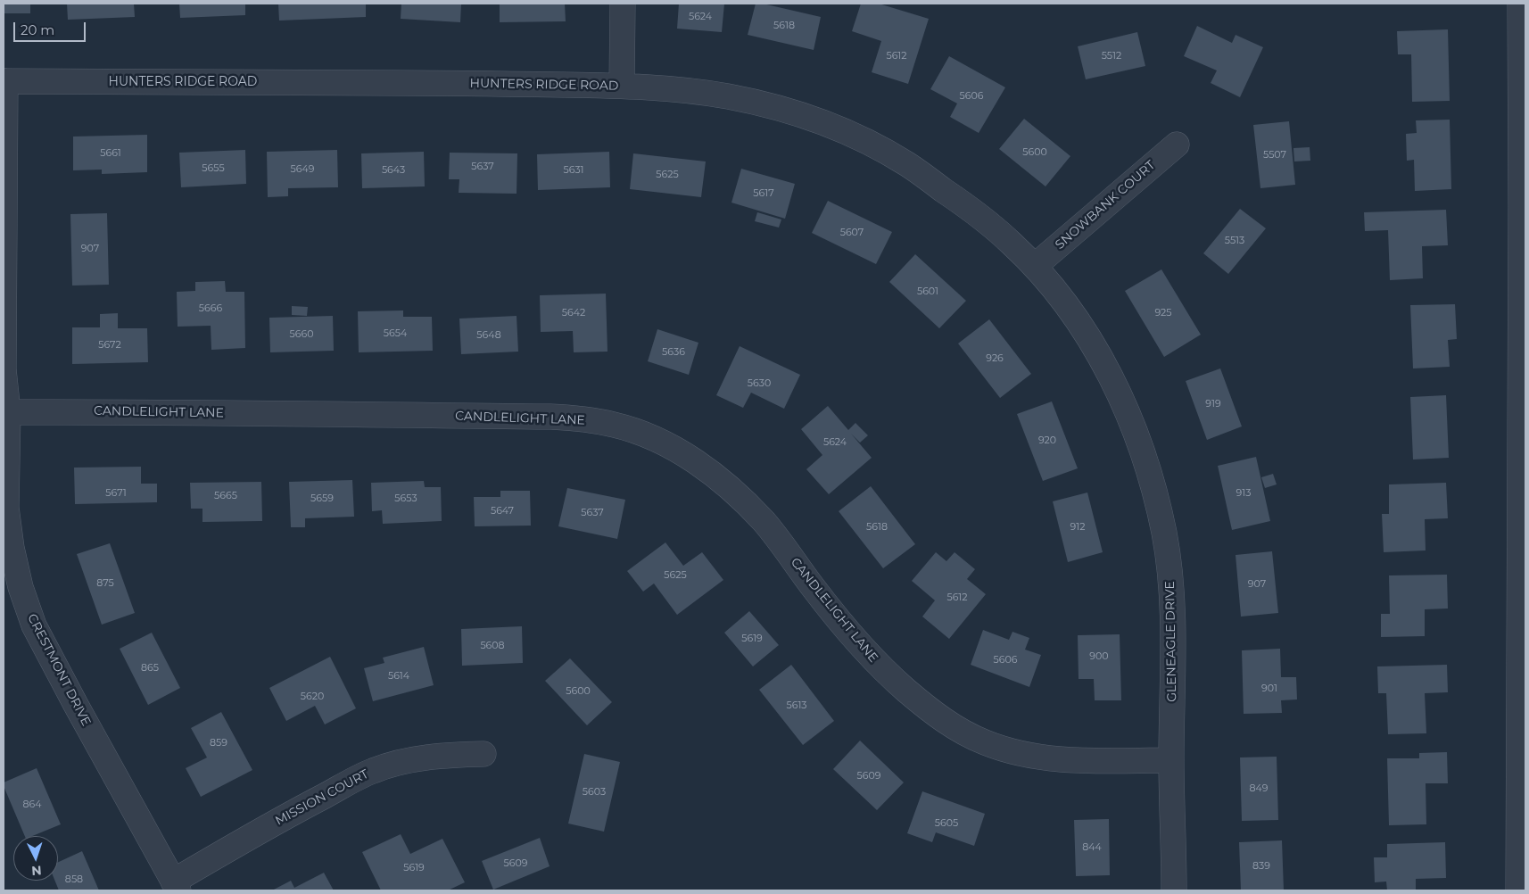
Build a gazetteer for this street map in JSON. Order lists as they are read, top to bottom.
{
  "streets": {
    "street": [
      "HUNTERS RIDGE ROAD",
      "SNOWBANK COURT",
      "CANDLELIGHT LANE",
      "GLENEAGLE DRIVE",
      "CRESTMONT DRIVE",
      "MISSION COURT"
    ]
  },
  "crossings": [
    ["HUNTERS RIDGE ROAD", "SNOWBANK COURT"],
    ["HUNTERS RIDGE ROAD", "GLENEAGLE DRIVE"],
    ["HUNTERS RIDGE ROAD", "CRESTMONT DRIVE"],
    ["SNOWBANK COURT", "GLENEAGLE DRIVE"],
    ["CANDLELIGHT LANE", "GLENEAGLE DRIVE"],
    ["CANDLELIGHT LANE", "CRESTMONT DRIVE"],
    ["CRESTMONT DRIVE", "MISSION COURT"]
  ],
  "house_numbers": [
    "5624",
    "5618",
    "5612",
    "5512",
    "5606",
    "5600",
    "5661",
    "5507",
    "5637",
    "5655",
    "5649",
    "5643",
    "5631",
    "5625",
    "5617",
    "5607",
    "5513",
    "907",
    "5601",
    "5666",
    "5642",
    "925",
    "5654",
    "5660",
    "5648",
    "5672",
    "5636",
    "926",
    "5630",
    "919",
    "920",
    "5624",
    "5671",
    "913",
    "5665",
    "5659",
    "5653",
    "5647",
    "5637",
    "5618",
    "912",
    "5625",
    "875",
    "907",
    "5612",
    "5619",
    "5608",
    "900",
    "5606",
    "865",
    "5614",
    "901",
    "5600",
    "5620",
    "5613",
    "859",
    "5609",
    "849",
    "5603",
    "864",
    "5605",
    "844",
    "5609",
    "839",
    "5619",
    "858"
  ],
  "scale_bar": "20 m",
  "north": "bottom"
}
